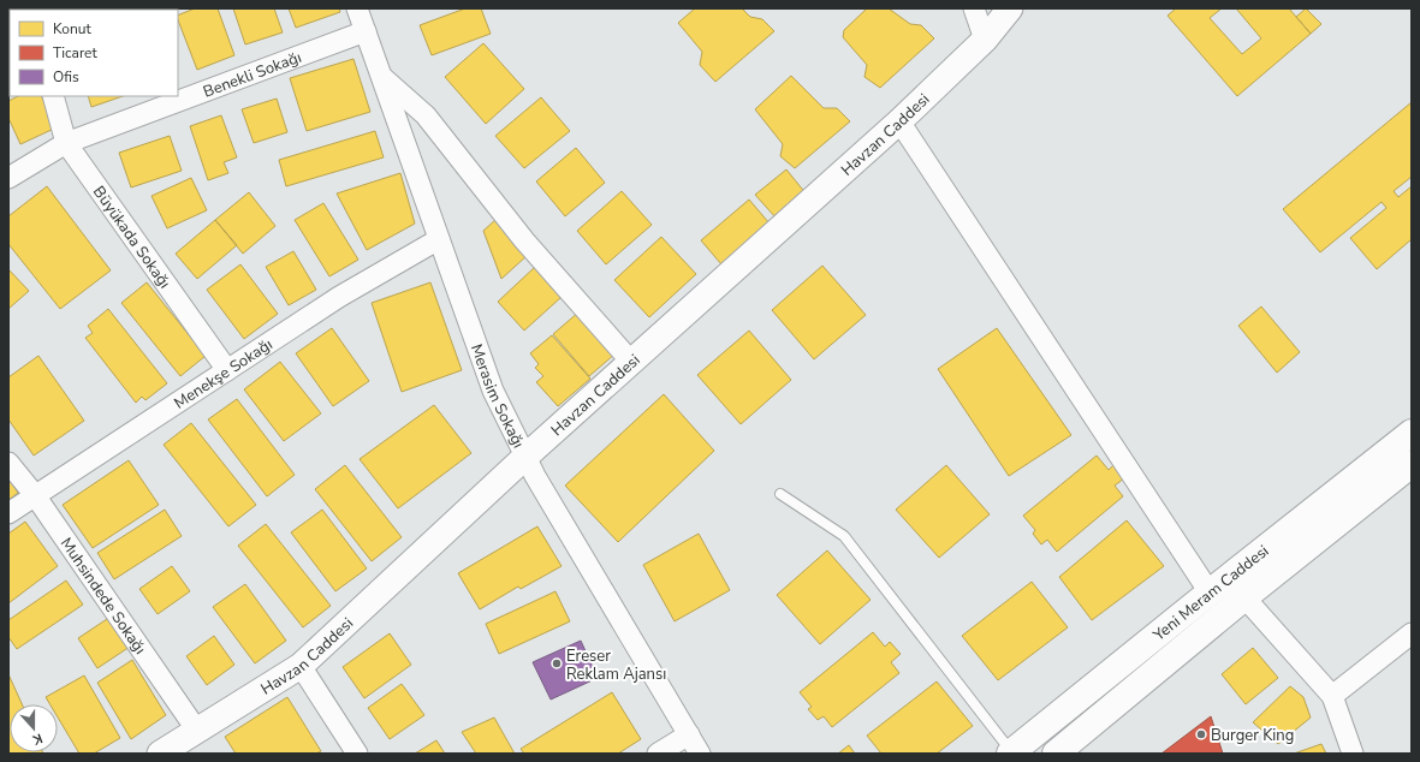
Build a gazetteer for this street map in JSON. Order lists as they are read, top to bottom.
{
  "streets": {
    "main road": ["Yeni Meram Caddesi"],
    "street": [
      "Benekli Sokağı",
      "Havzan Caddesi",
      "Büyükada Sokağı",
      "Menekşe Sokağı",
      "Merasim Sokağı",
      "Muhsindede Sokağı"
    ]
  },
  "crossings": [
    ["Benekli Sokağı", "Büyükada Sokağı"],
    ["Benekli Sokağı", "Merasim Sokağı"],
    ["Havzan Caddesi", "Merasim Sokağı"],
    ["Havzan Caddesi", "Muhsindede Sokağı"],
    ["Büyükada Sokağı", "Menekşe Sokağı"],
    ["Menekşe Sokağı", "Merasim Sokağı"],
    ["Menekşe Sokağı", "Muhsindede Sokağı"]
  ],
  "places": ["Ereser Reklam Ajansı", "Burger King"],
  "legend": ["Konut", "Ticaret", "Ofis"],
  "north": "bottom"
}
